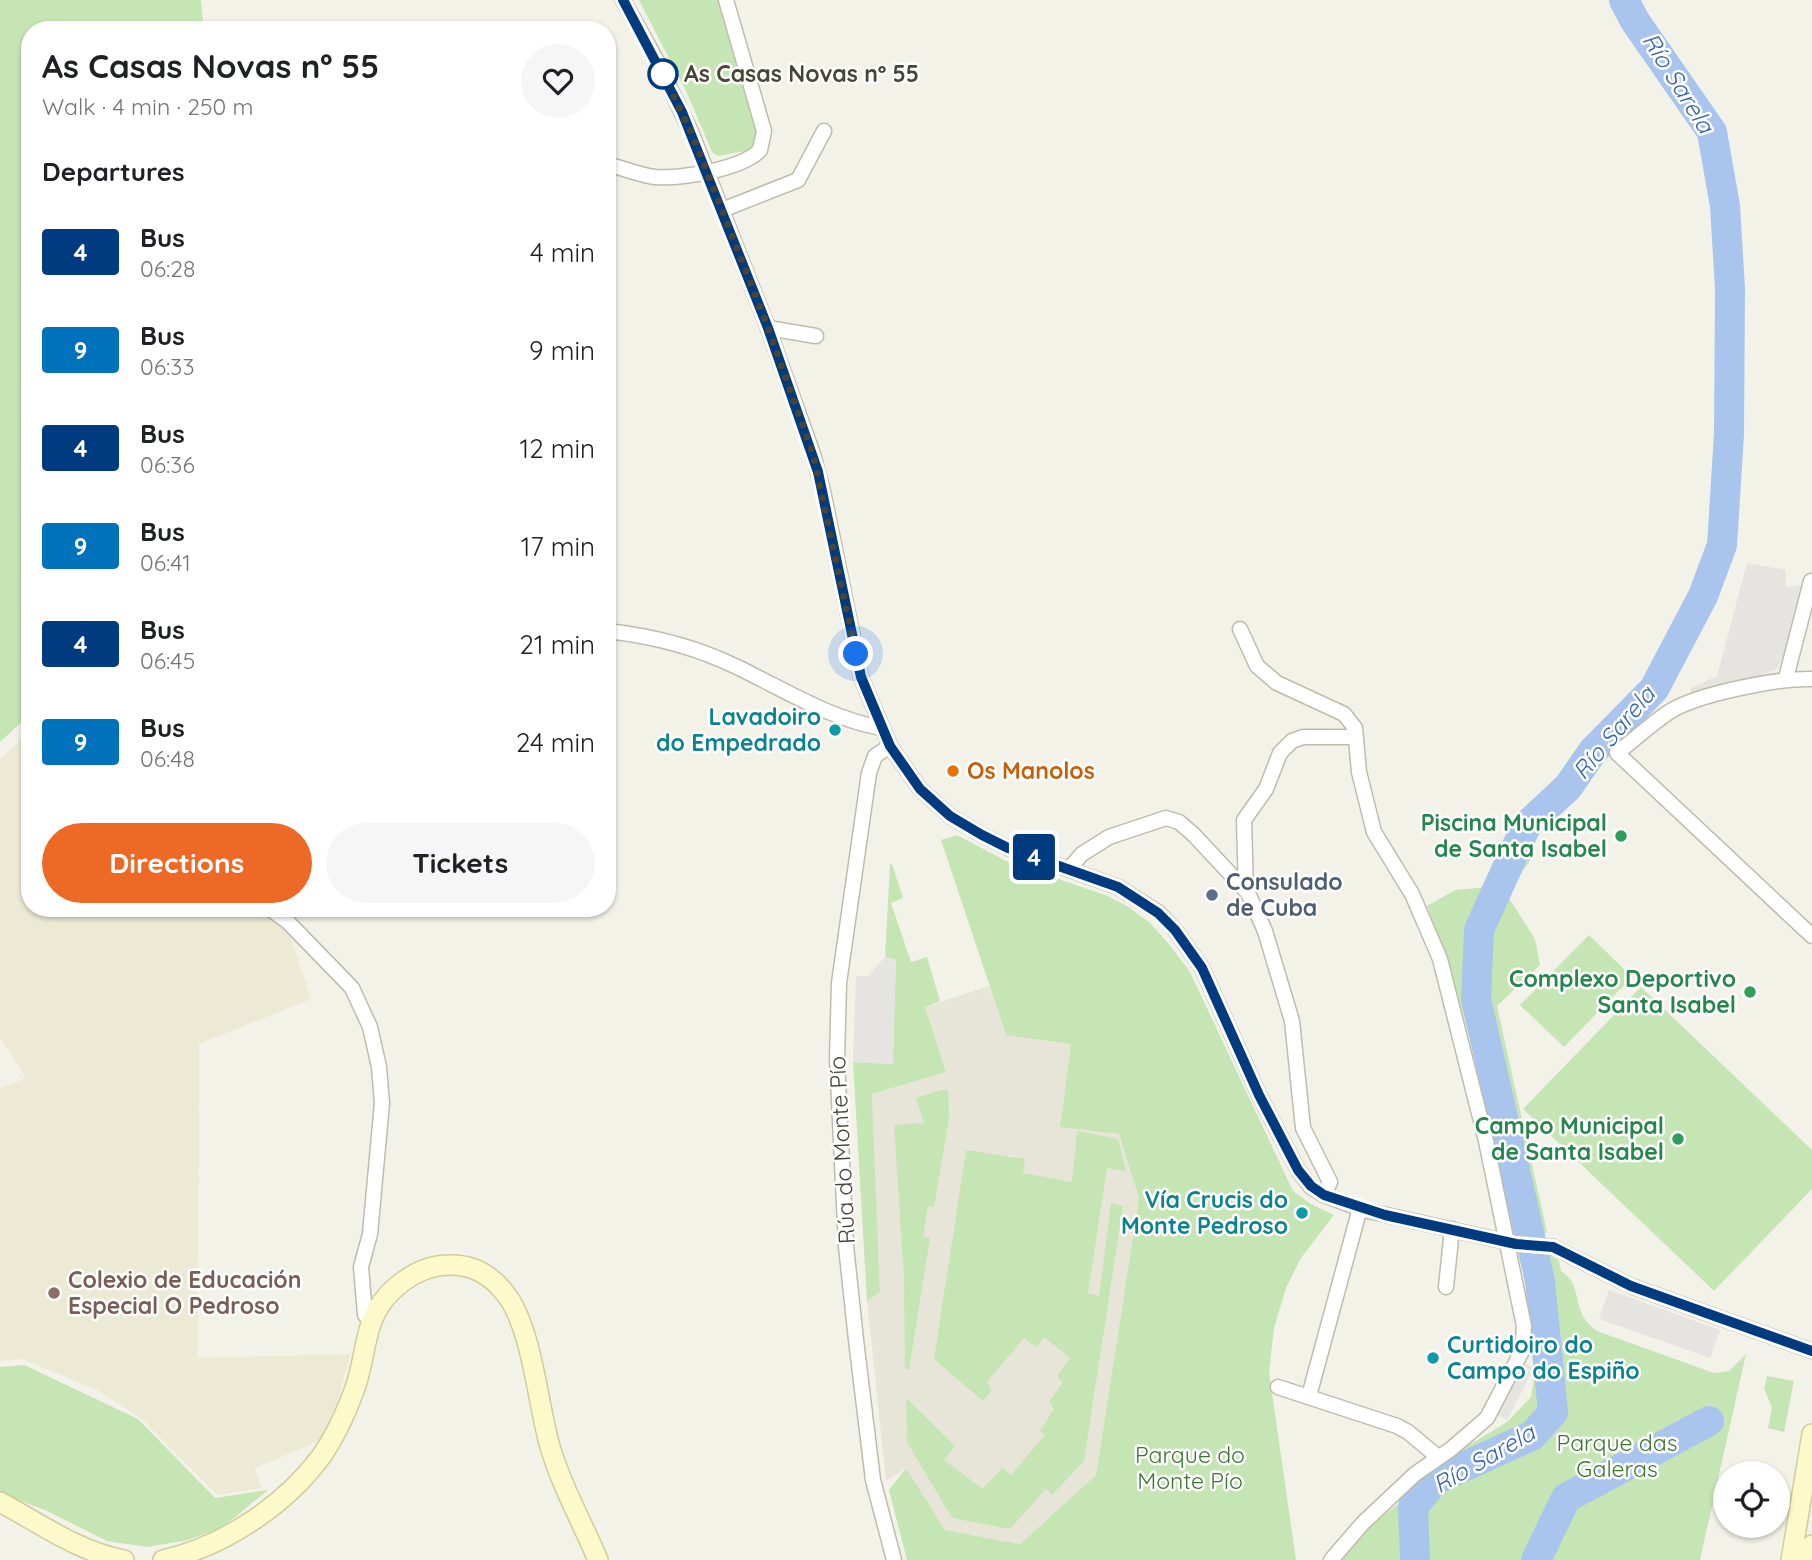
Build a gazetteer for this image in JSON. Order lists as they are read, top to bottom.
{
  "streets": {
    "street": ["Rúa do Monte Pío"]
  },
  "water": ["Río Sarela"],
  "parks": ["Parque das Galeras", "Parque do Monte Pío"],
  "places": [
    "As Casas Novas nº 55",
    "Lavadoiro do Empedrado",
    "Os Manolos",
    "Piscina Municipal de Santa Isabel",
    "Consulado de Cuba",
    "Complexo Deportivo Santa Isabel",
    "Campo Municipal de Santa Isabel",
    "Vía Crucis do Monte Pedroso",
    "Colexio de Educación Especial O Pedroso",
    "Curtidoiro do Campo do Espiño"
  ],
  "lines": ["bus line 4"],
  "page": {
    "on_map": "4",
    "heading": [
      ["As Casas Novas nº 55", "Walk · 4 min · 250 m"],
      "Departures"
    ],
    "list": [
      {
        "mark": "4",
        "name": "Bus",
        "note": "06:28",
        "value": "4 min"
      },
      {
        "mark": "9",
        "name": "Bus",
        "note": "06:33",
        "value": "9 min"
      },
      {
        "mark": "4",
        "name": "Bus",
        "note": "06:36",
        "value": "12 min"
      },
      {
        "mark": "9",
        "name": "Bus",
        "note": "06:41",
        "value": "17 min"
      },
      {
        "mark": "4",
        "name": "Bus",
        "note": "06:45",
        "value": "21 min"
      },
      {
        "mark": "9",
        "name": "Bus",
        "note": "06:48",
        "value": "24 min"
      }
    ],
    "buttons": ["Directions", "Tickets"]
  }
}
